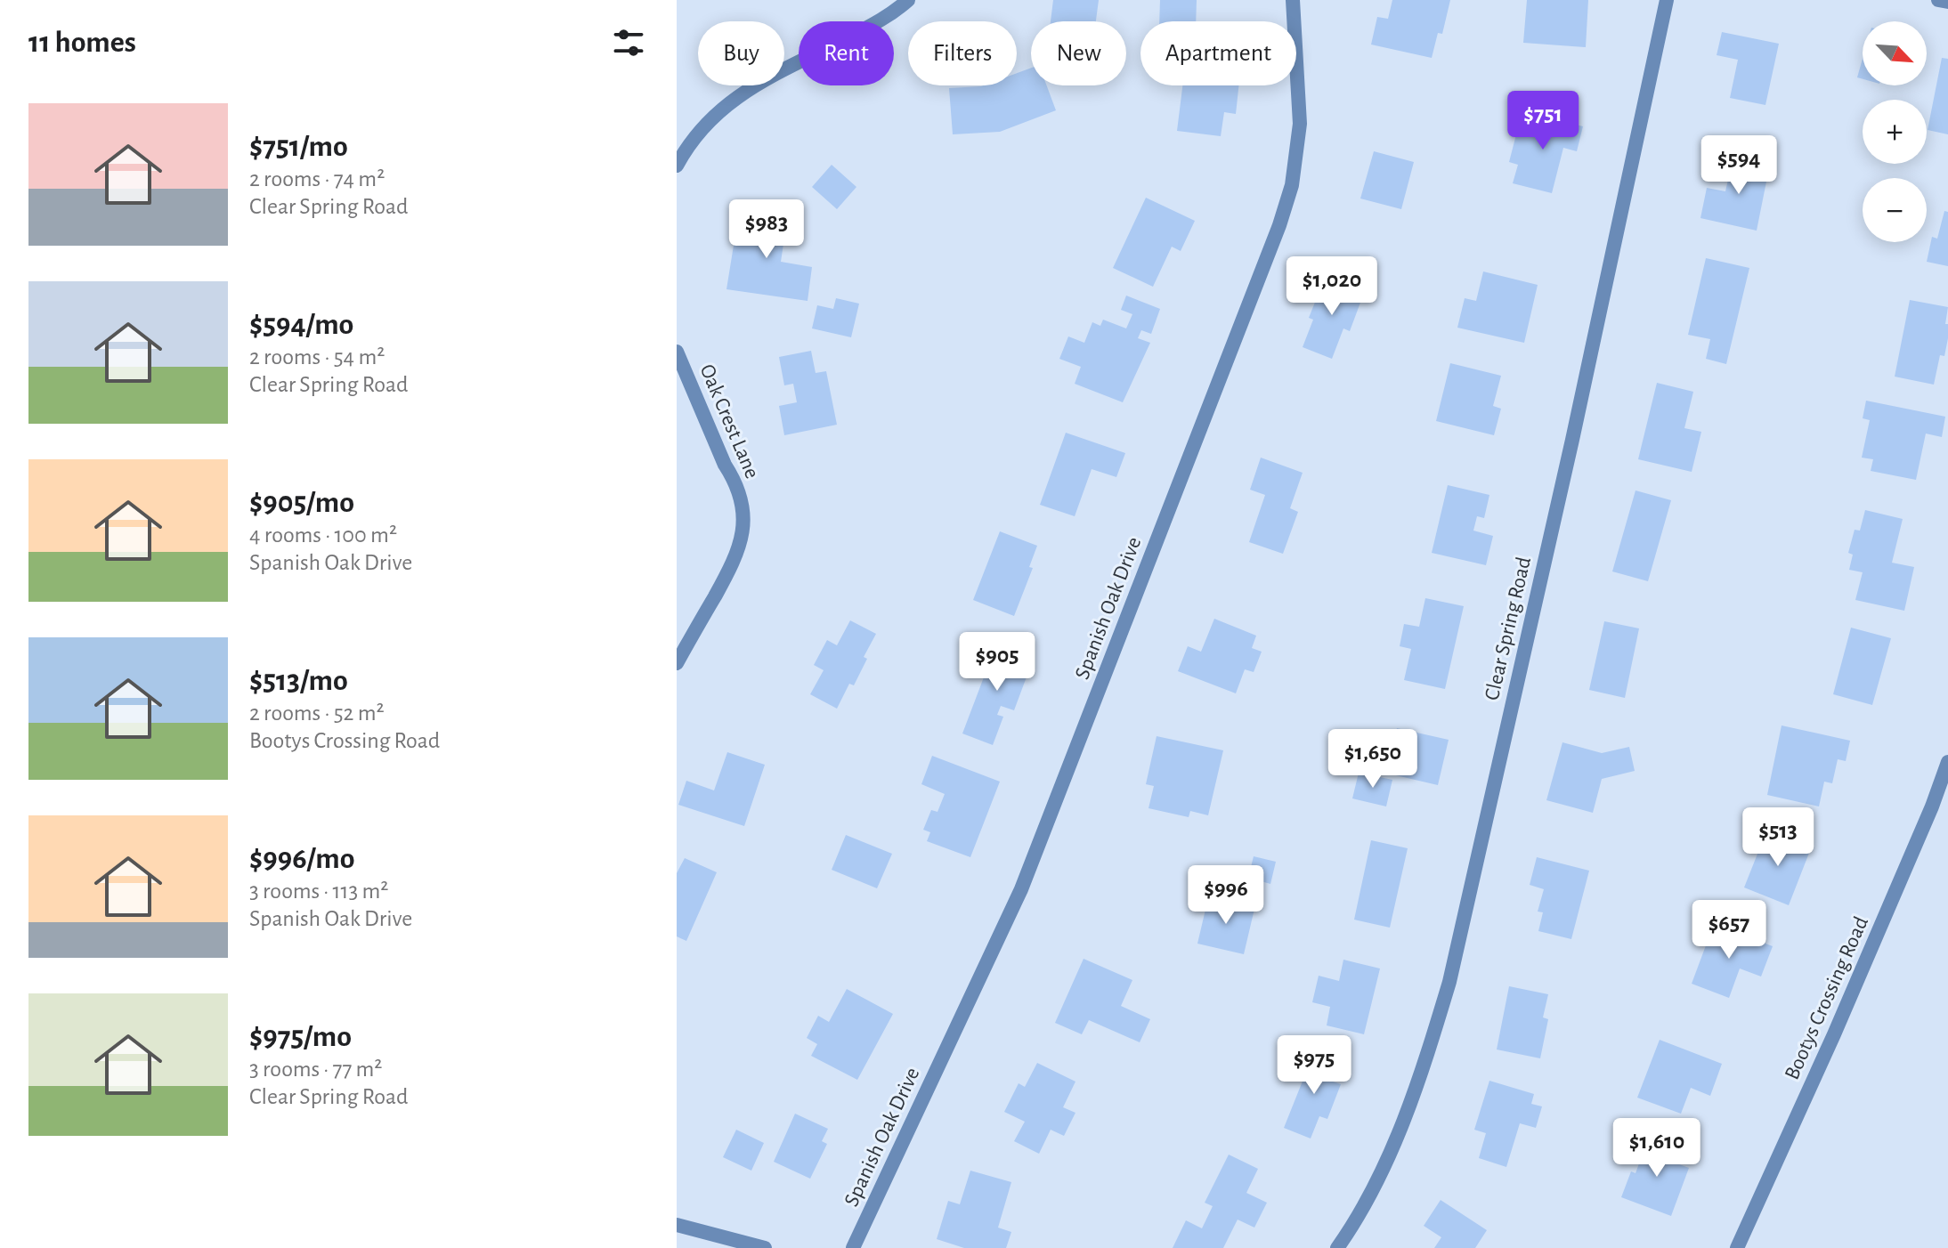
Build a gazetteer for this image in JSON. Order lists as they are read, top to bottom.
{
  "streets": {
    "street": [
      "Oak Crest Lane",
      "Spanish Oak Drive",
      "Clear Spring Road",
      "Bootys Crossing Road"
    ]
  },
  "north": "bottom right",
  "page": {
    "heading": "11 homes",
    "map_buttons": ["+", "−"],
    "chip": [
      "Buy",
      "Rent",
      "Filters",
      "New",
      "Apartment"
    ],
    "list": [
      {
        "name": "$751/mo",
        "note": "2 rooms · 74 m² · Clear Spring Road"
      },
      {
        "name": "$594/mo",
        "note": "2 rooms · 54 m² · Clear Spring Road"
      },
      {
        "name": "$905/mo",
        "note": "4 rooms · 100 m² · Spanish Oak Drive"
      },
      {
        "name": "$513/mo",
        "note": "2 rooms · 52 m² · Bootys Crossing Road"
      },
      {
        "name": "$996/mo",
        "note": "3 rooms · 113 m² · Spanish Oak Drive"
      },
      {
        "name": "$975/mo",
        "note": "3 rooms · 77 m² · Clear Spring Road"
      }
    ],
    "price": [
      "$751",
      "$594",
      "$983",
      "$1,020",
      "$905",
      "$1,650",
      "$513",
      "$996",
      "$657",
      "$975",
      "$1,610"
    ]
  }
}
